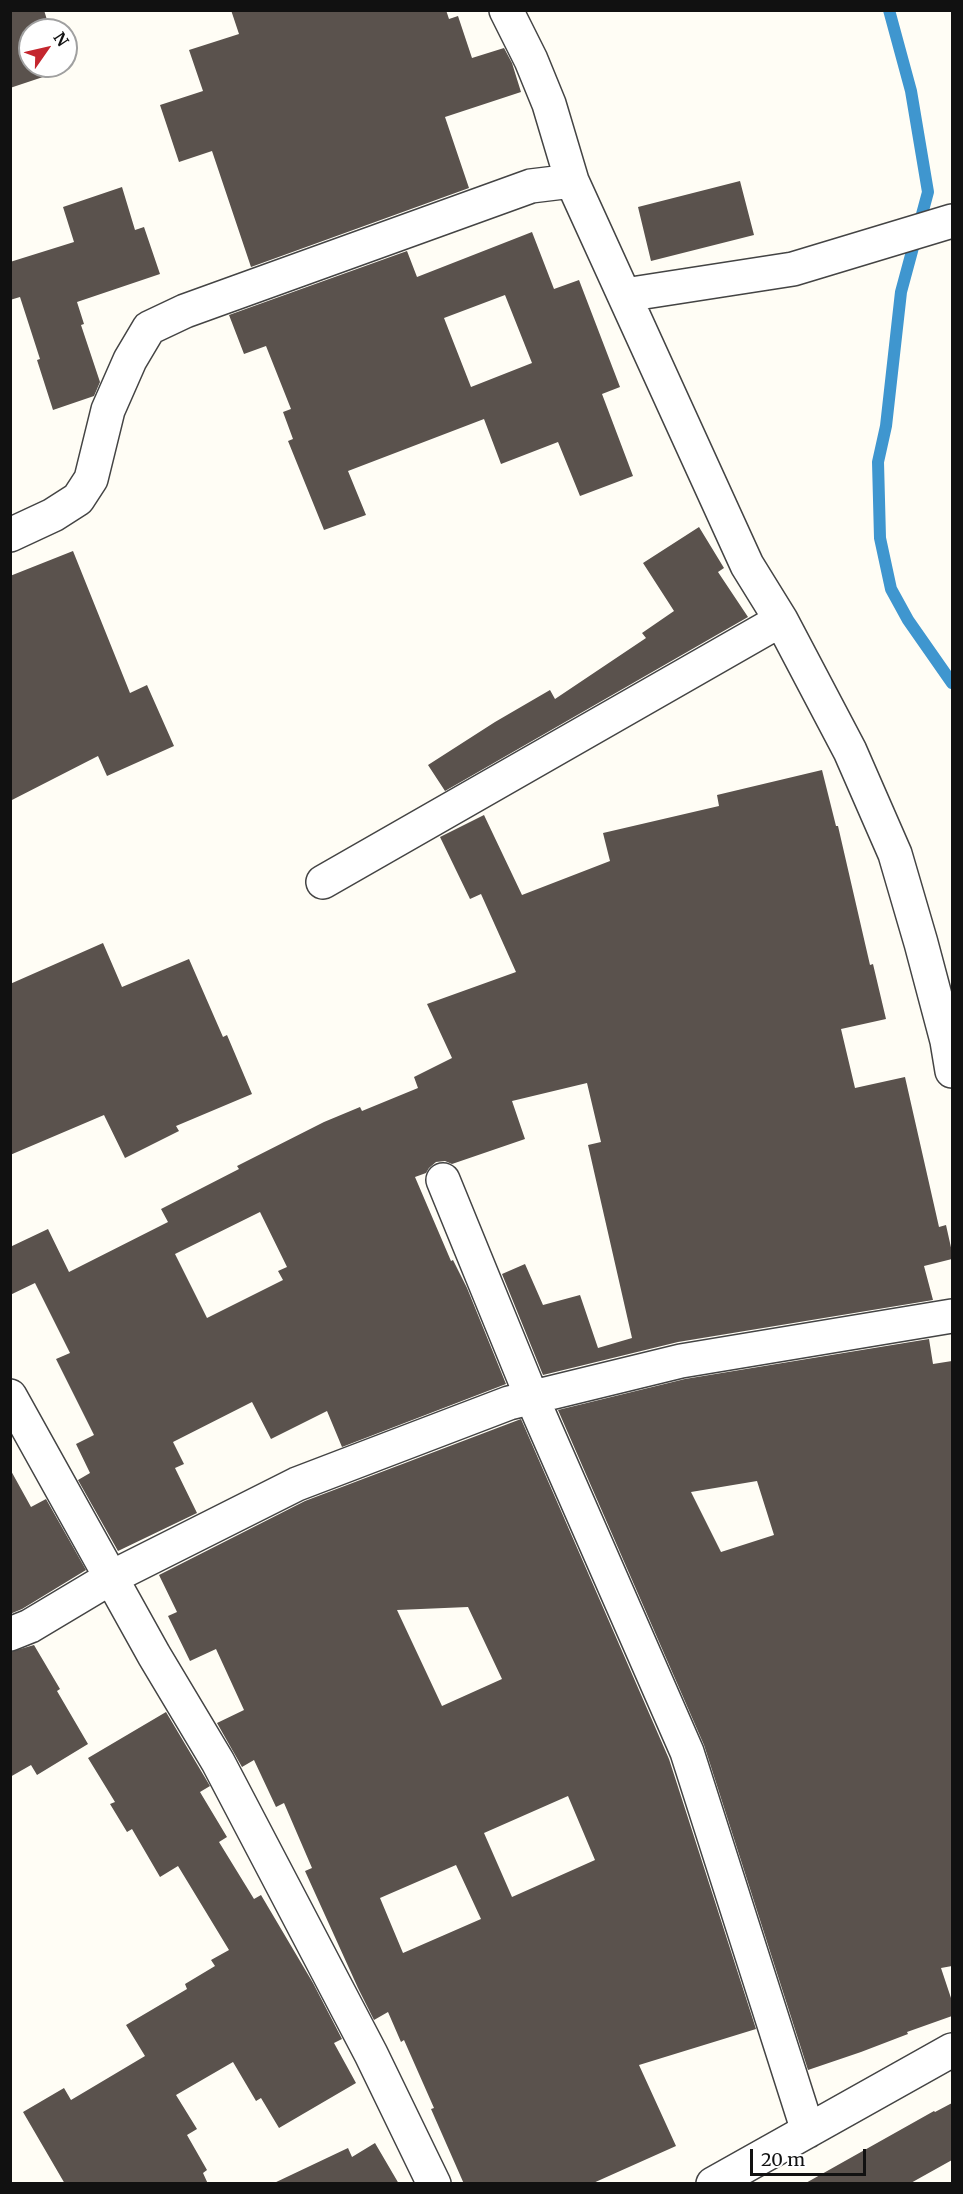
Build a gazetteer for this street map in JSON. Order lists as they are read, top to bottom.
{
  "scale_bar": "20 m",
  "north": "top right"
}
